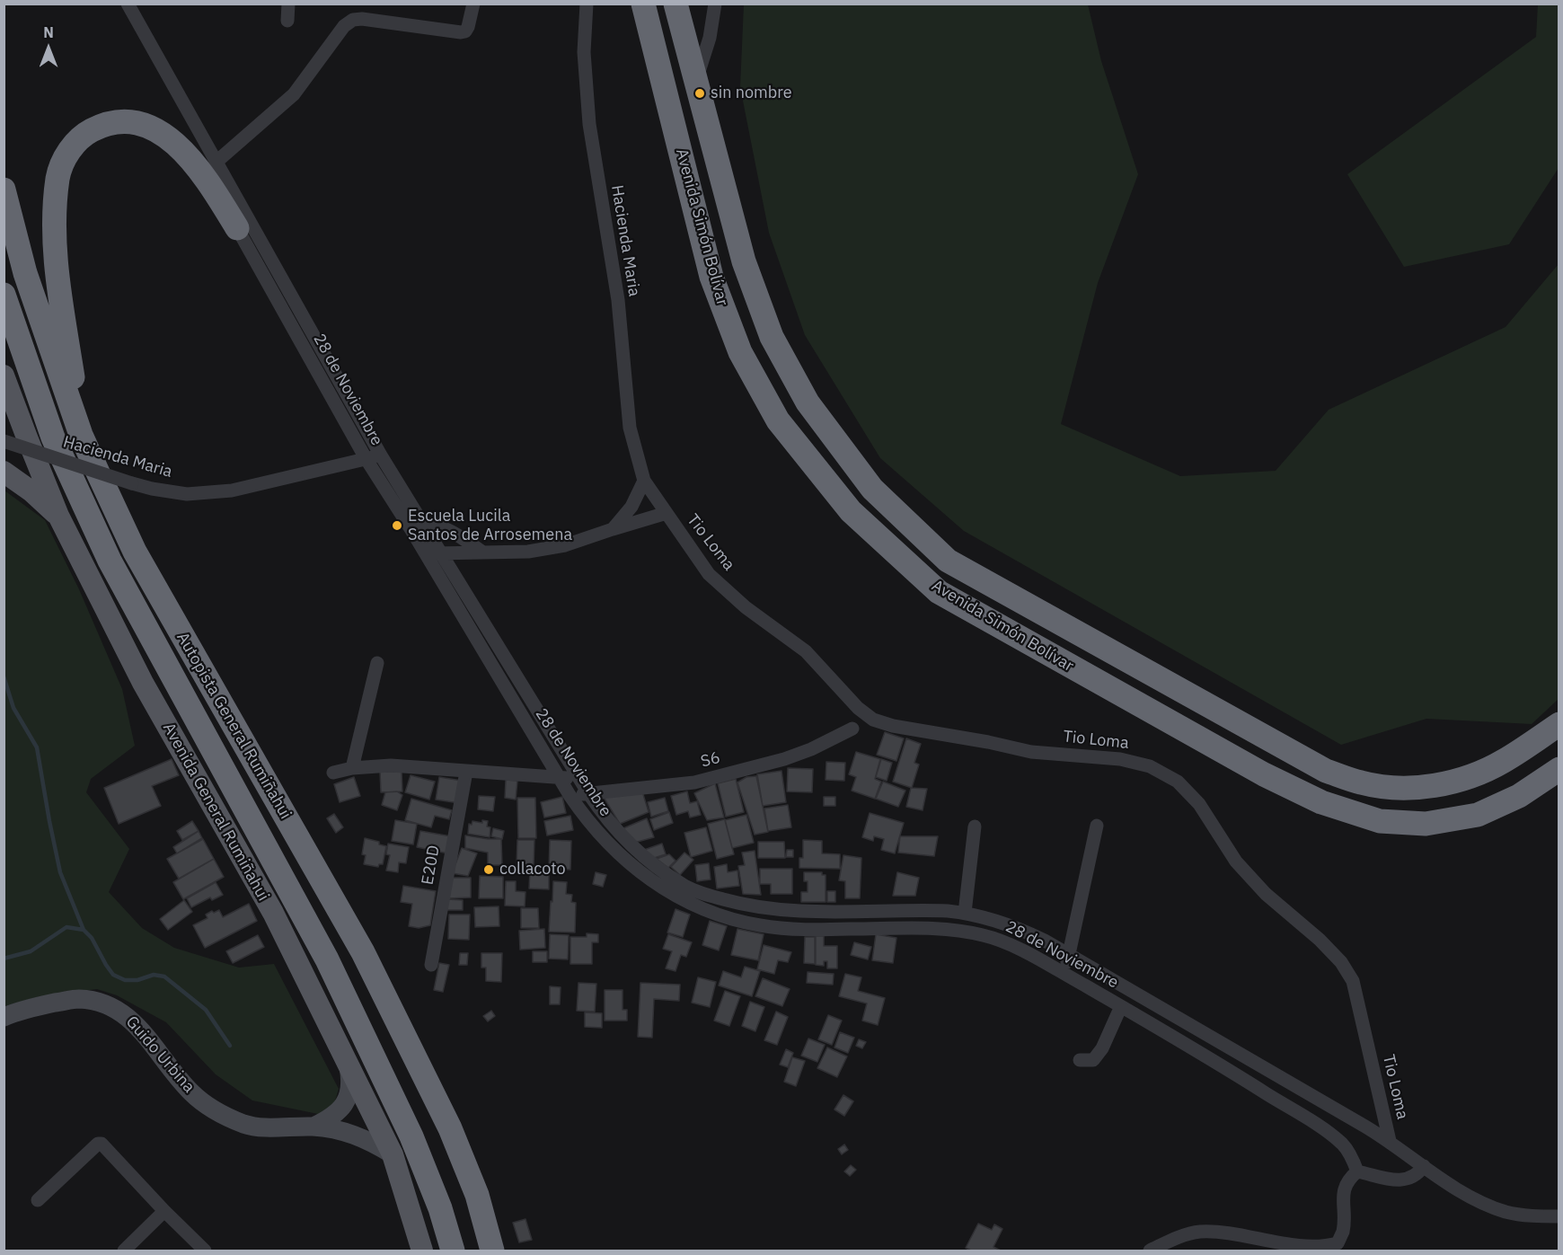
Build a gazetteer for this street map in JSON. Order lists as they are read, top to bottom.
{
  "streets": {
    "highway": ["Avenida Simón Bolívar", "Autopista General Rumiñahui"],
    "main road": ["Avenida General Rumiñahui"],
    "street": [
      "Hacienda Maria",
      "28 de Noviembre",
      "Tio Loma",
      "S6",
      "E20D",
      "Guido Urbina"
    ]
  },
  "crossings": [
    ["Hacienda Maria", "28 de Noviembre"],
    ["Hacienda Maria", "Tio Loma"],
    ["28 de Noviembre", "S6"],
    ["Avenida General Rumiñahui", "Guido Urbina"]
  ],
  "places": ["sin nombre", "Escuela Lucila Santos de Arrosemena", "collacoto"],
  "north": "top"
}
